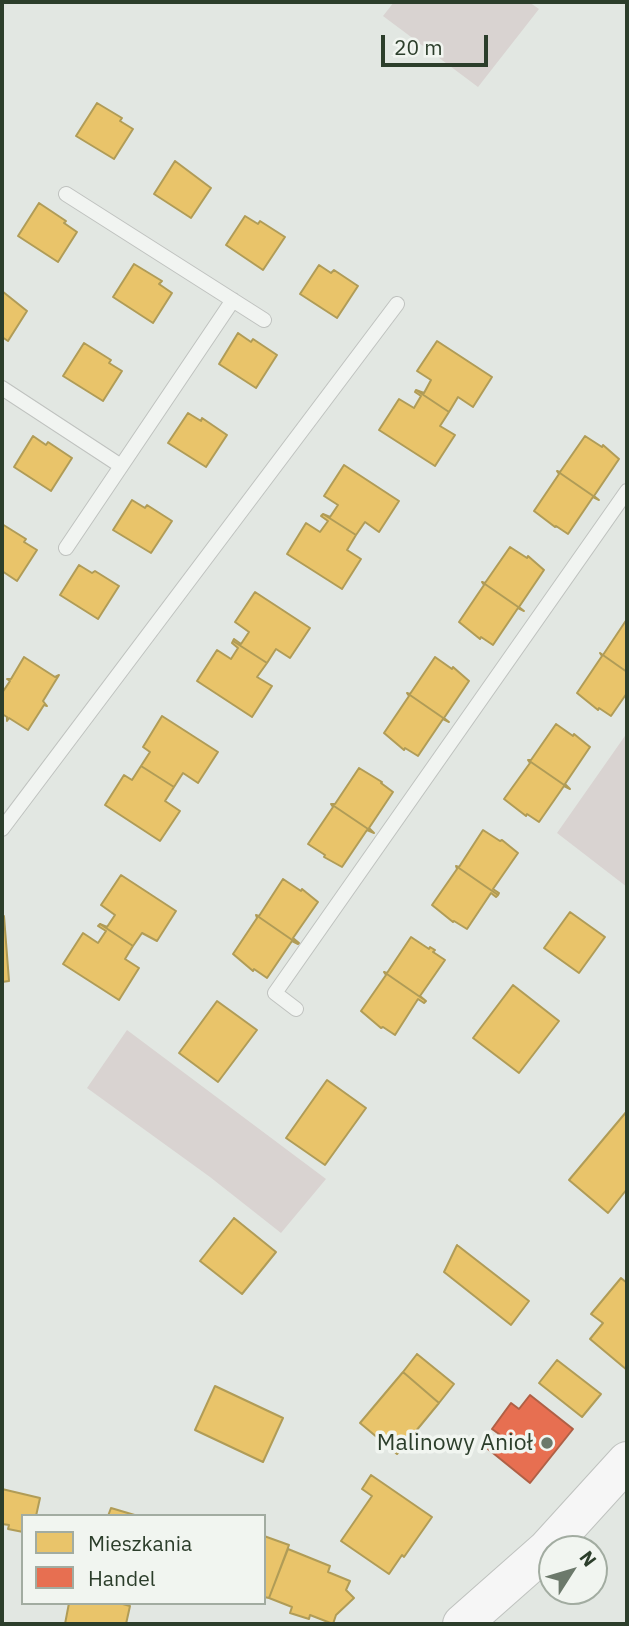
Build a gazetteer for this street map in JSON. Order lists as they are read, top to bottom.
{
  "places": ["Malinowy Anioł"],
  "legend": ["Mieszkania", "Handel"],
  "scale_bar": "20 m",
  "north": "top right"
}
